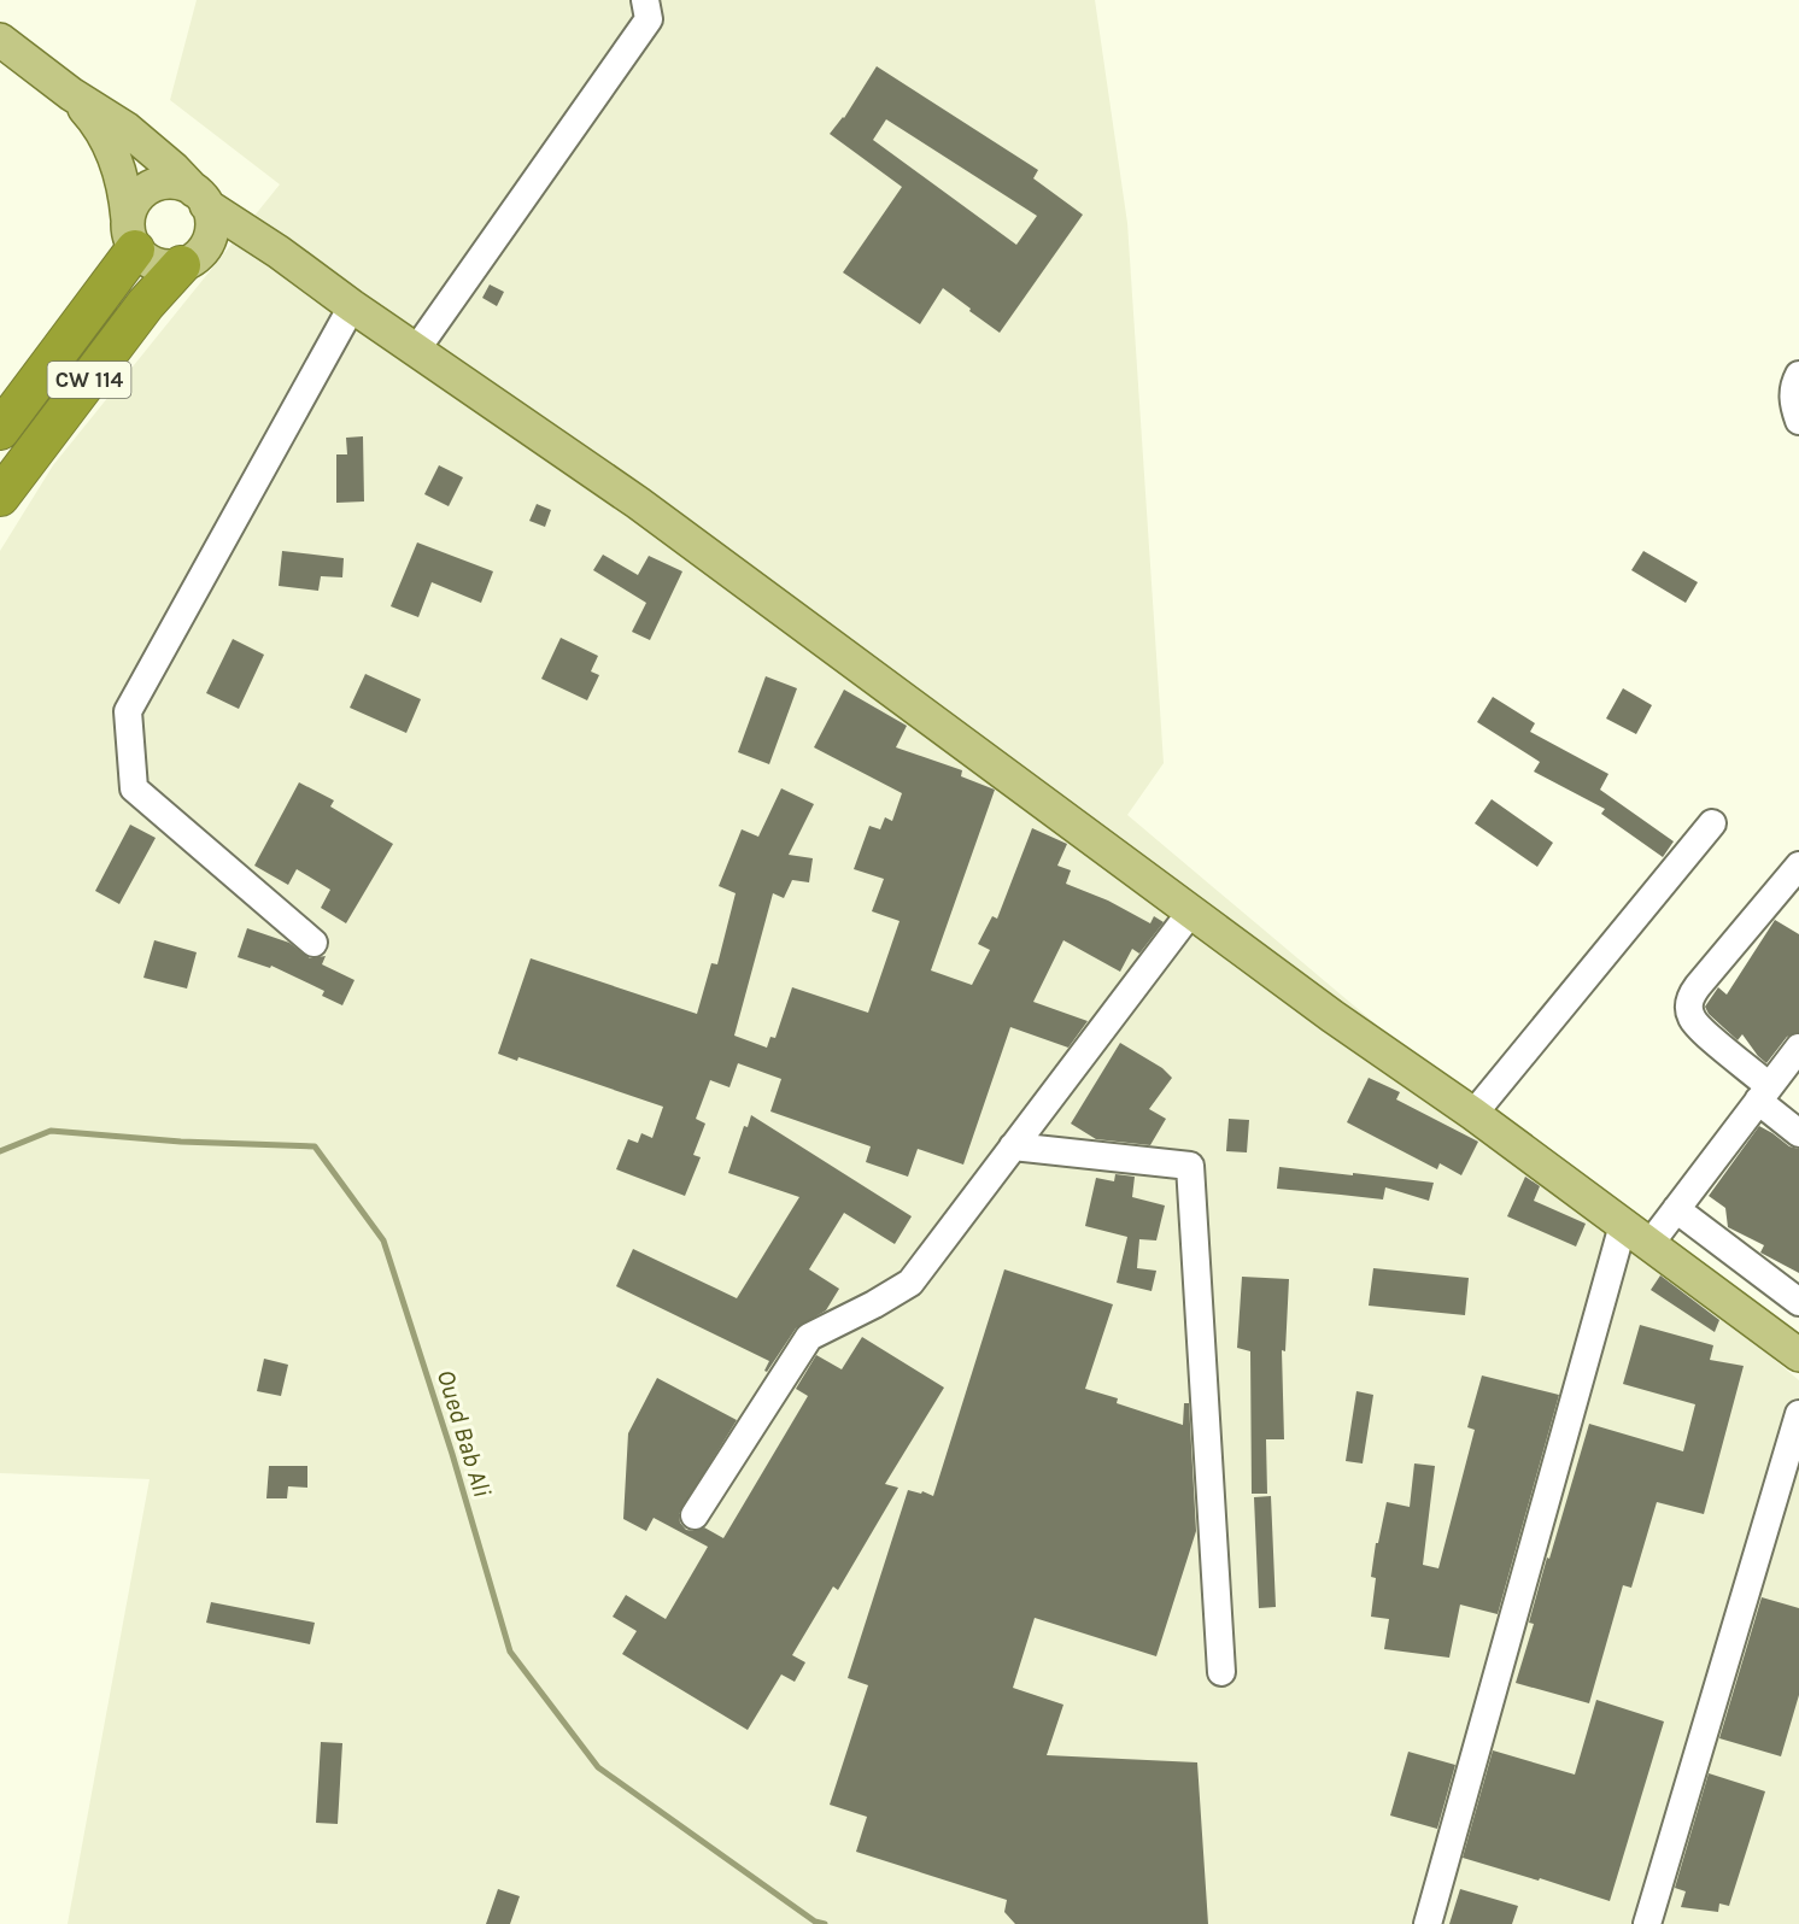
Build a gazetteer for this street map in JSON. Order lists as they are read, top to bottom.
{
  "streets": {
    "highway": ["CW 114"]
  },
  "water": ["Oued Bab Ali"]
}
